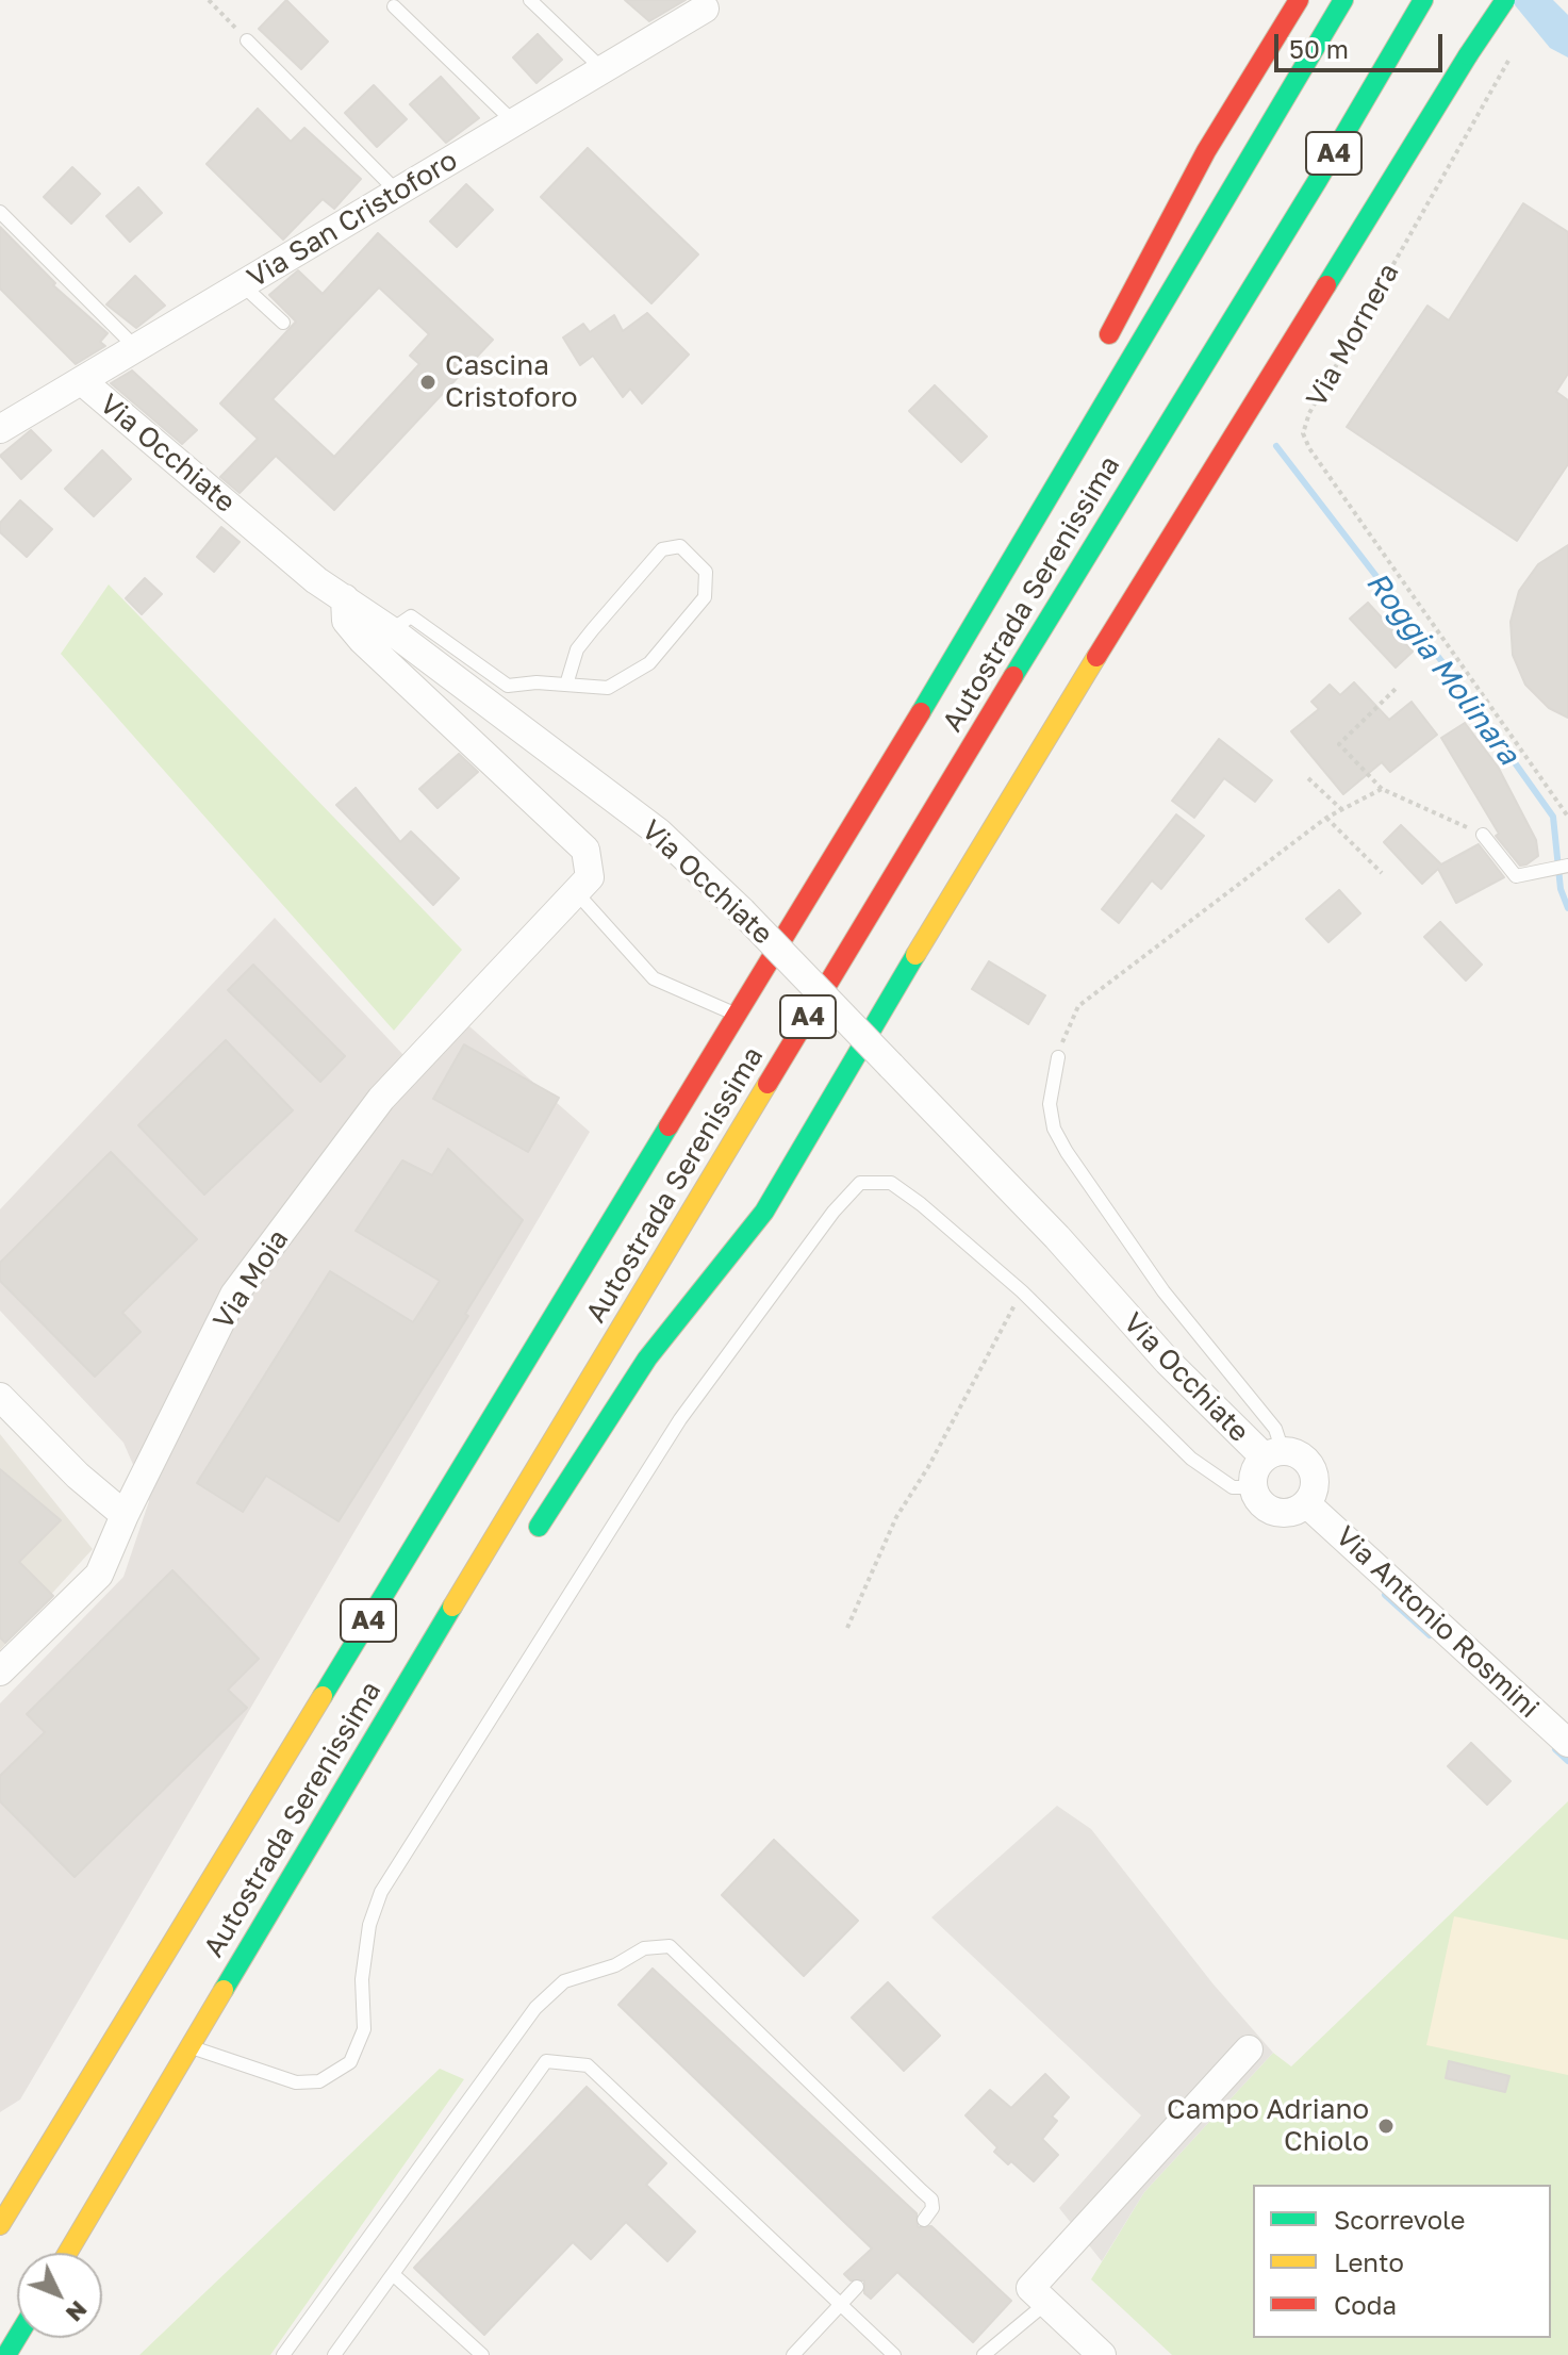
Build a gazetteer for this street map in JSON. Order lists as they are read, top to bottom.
{
  "streets": {
    "highway": ["A4", "Autostrada Serenissima"],
    "street": [
      "Via San Cristoforo",
      "Via Occhiate",
      "Via Moia",
      "Via Antonio Rosmini"
    ],
    "path": ["Via Mornera"]
  },
  "crossings": [
    ["Via San Cristoforo", "Via Occhiate"],
    ["Via Occhiate", "Via Antonio Rosmini"]
  ],
  "water": ["Roggia Molinara"],
  "places": ["Cascina Cristoforo", "Campo Adriano Chiolo"],
  "legend": ["Scorrevole", "Lento", "Coda"],
  "scale_bar": "50 m",
  "north": "bottom right"
}
